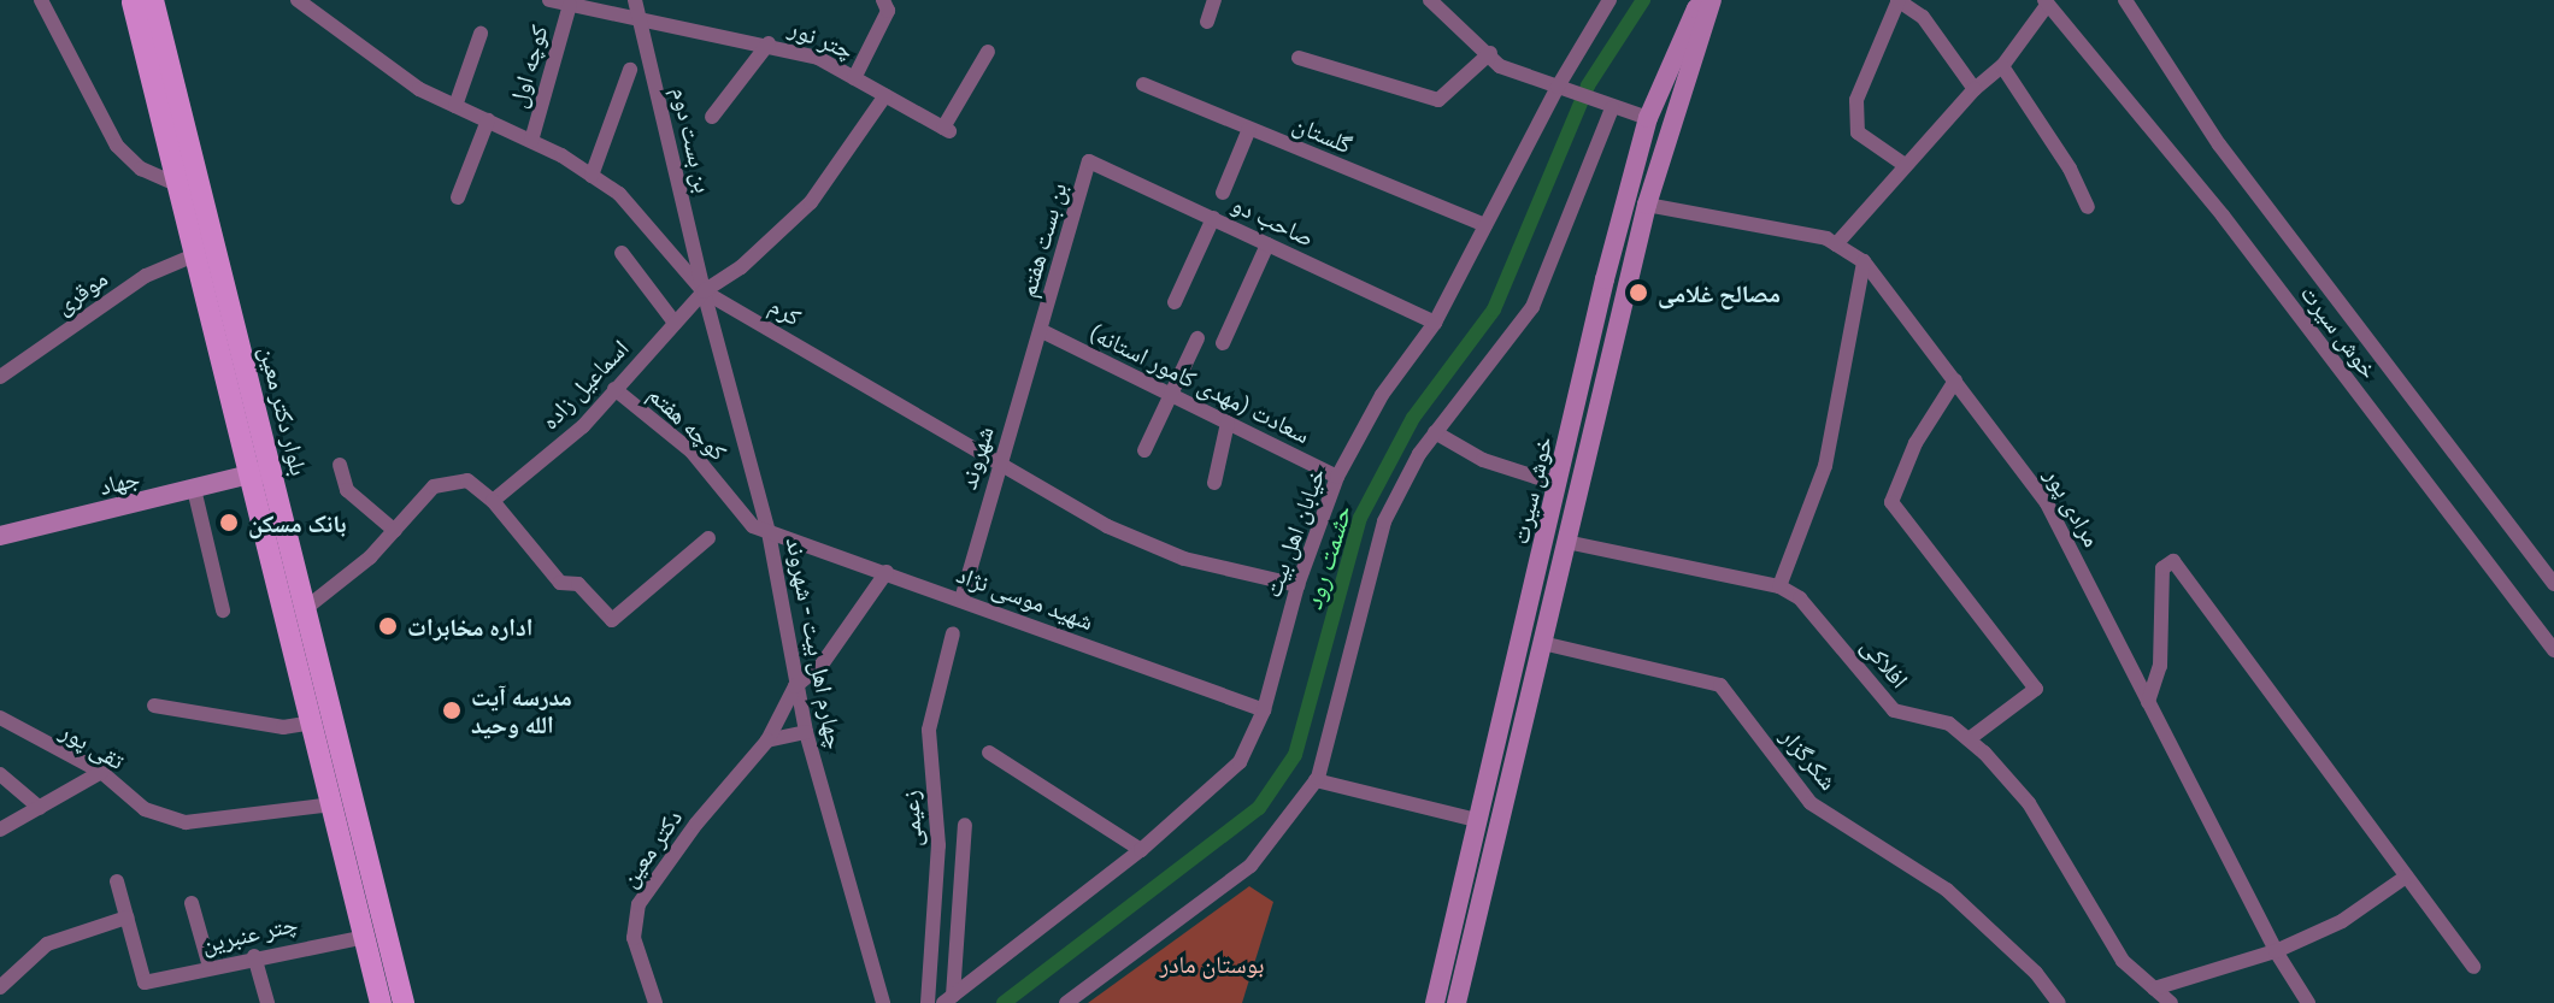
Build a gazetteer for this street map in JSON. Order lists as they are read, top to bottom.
{
  "streets": {
    "main road": ["خوش سیرت", "بلوار دکتر معین", "جهاد"],
    "street": [
      "چتر نور",
      "کوچه اول",
      "گلستان",
      "بن بست دوم",
      "صاحب دو",
      "بن بست هفتم",
      "موقری",
      "کرم",
      "سعادت (مهدی کامور استانه)",
      "اسماعیل زاده",
      "کوچه هفتم",
      "شهروند",
      "مرادی پور",
      "خیابان اهل بیت",
      "شهید موسی نژاد",
      "چهارم اهل بیت - شهروند",
      "افلاکی",
      "تقی پور",
      "شکرگزار",
      "زعیمی",
      "دکتر معین",
      "چتر عنبرین"
    ]
  },
  "crossings": [
    ["چتر نور", "کوچه اول"],
    ["چتر نور", "بن بست دوم"],
    ["چتر نور", "اسماعیل زاده"],
    ["کوچه اول", "کرم"],
    ["گلستان", "خیابان اهل بیت"],
    ["بن بست دوم", "کرم"],
    ["بن بست دوم", "اسماعیل زاده"],
    ["بن بست دوم", "چهارم اهل بیت - شهروند"],
    ["صاحب دو", "بن بست هفتم"],
    ["صاحب دو", "خیابان اهل بیت"],
    ["بن بست هفتم", "سعادت (مهدی کامور استانه)"],
    ["بن بست هفتم", "شهروند"],
    ["موقری", "بلوار دکتر معین"],
    ["کرم", "اسماعیل زاده"],
    ["کرم", "شهروند"],
    ["کرم", "خیابان اهل بیت"],
    ["کرم", "چهارم اهل بیت - شهروند"],
    ["خوش سیرت", "مرادی پور"],
    ["خوش سیرت", "افلاکی"],
    ["خوش سیرت", "شکرگزار"],
    ["سعادت (مهدی کامور استانه)", "شهروند"],
    ["سعادت (مهدی کامور استانه)", "خیابان اهل بیت"],
    ["اسماعیل زاده", "کوچه هفتم"],
    ["اسماعیل زاده", "چهارم اهل بیت - شهروند"],
    ["بلوار دکتر معین", "جهاد"],
    ["بلوار دکتر معین", "تقی پور"],
    ["بلوار دکتر معین", "چتر عنبرین"],
    ["کوچه هفتم", "شهید موسی نژاد"],
    ["کوچه هفتم", "چهارم اهل بیت - شهروند"],
    ["شهروند", "شهید موسی نژاد"],
    ["خیابان اهل بیت", "شهید موسی نژاد"],
    ["شهید موسی نژاد", "چهارم اهل بیت - شهروند"],
    ["چهارم اهل بیت - شهروند", "دکتر معین"]
  ],
  "water": ["حشمت رود"],
  "parks": ["بوستان مادر"],
  "places": [
    "مصالح غلامی",
    "بانک مسکن",
    "اداره مخابرات",
    "مدرسه آیت الله وحید"
  ]
}
